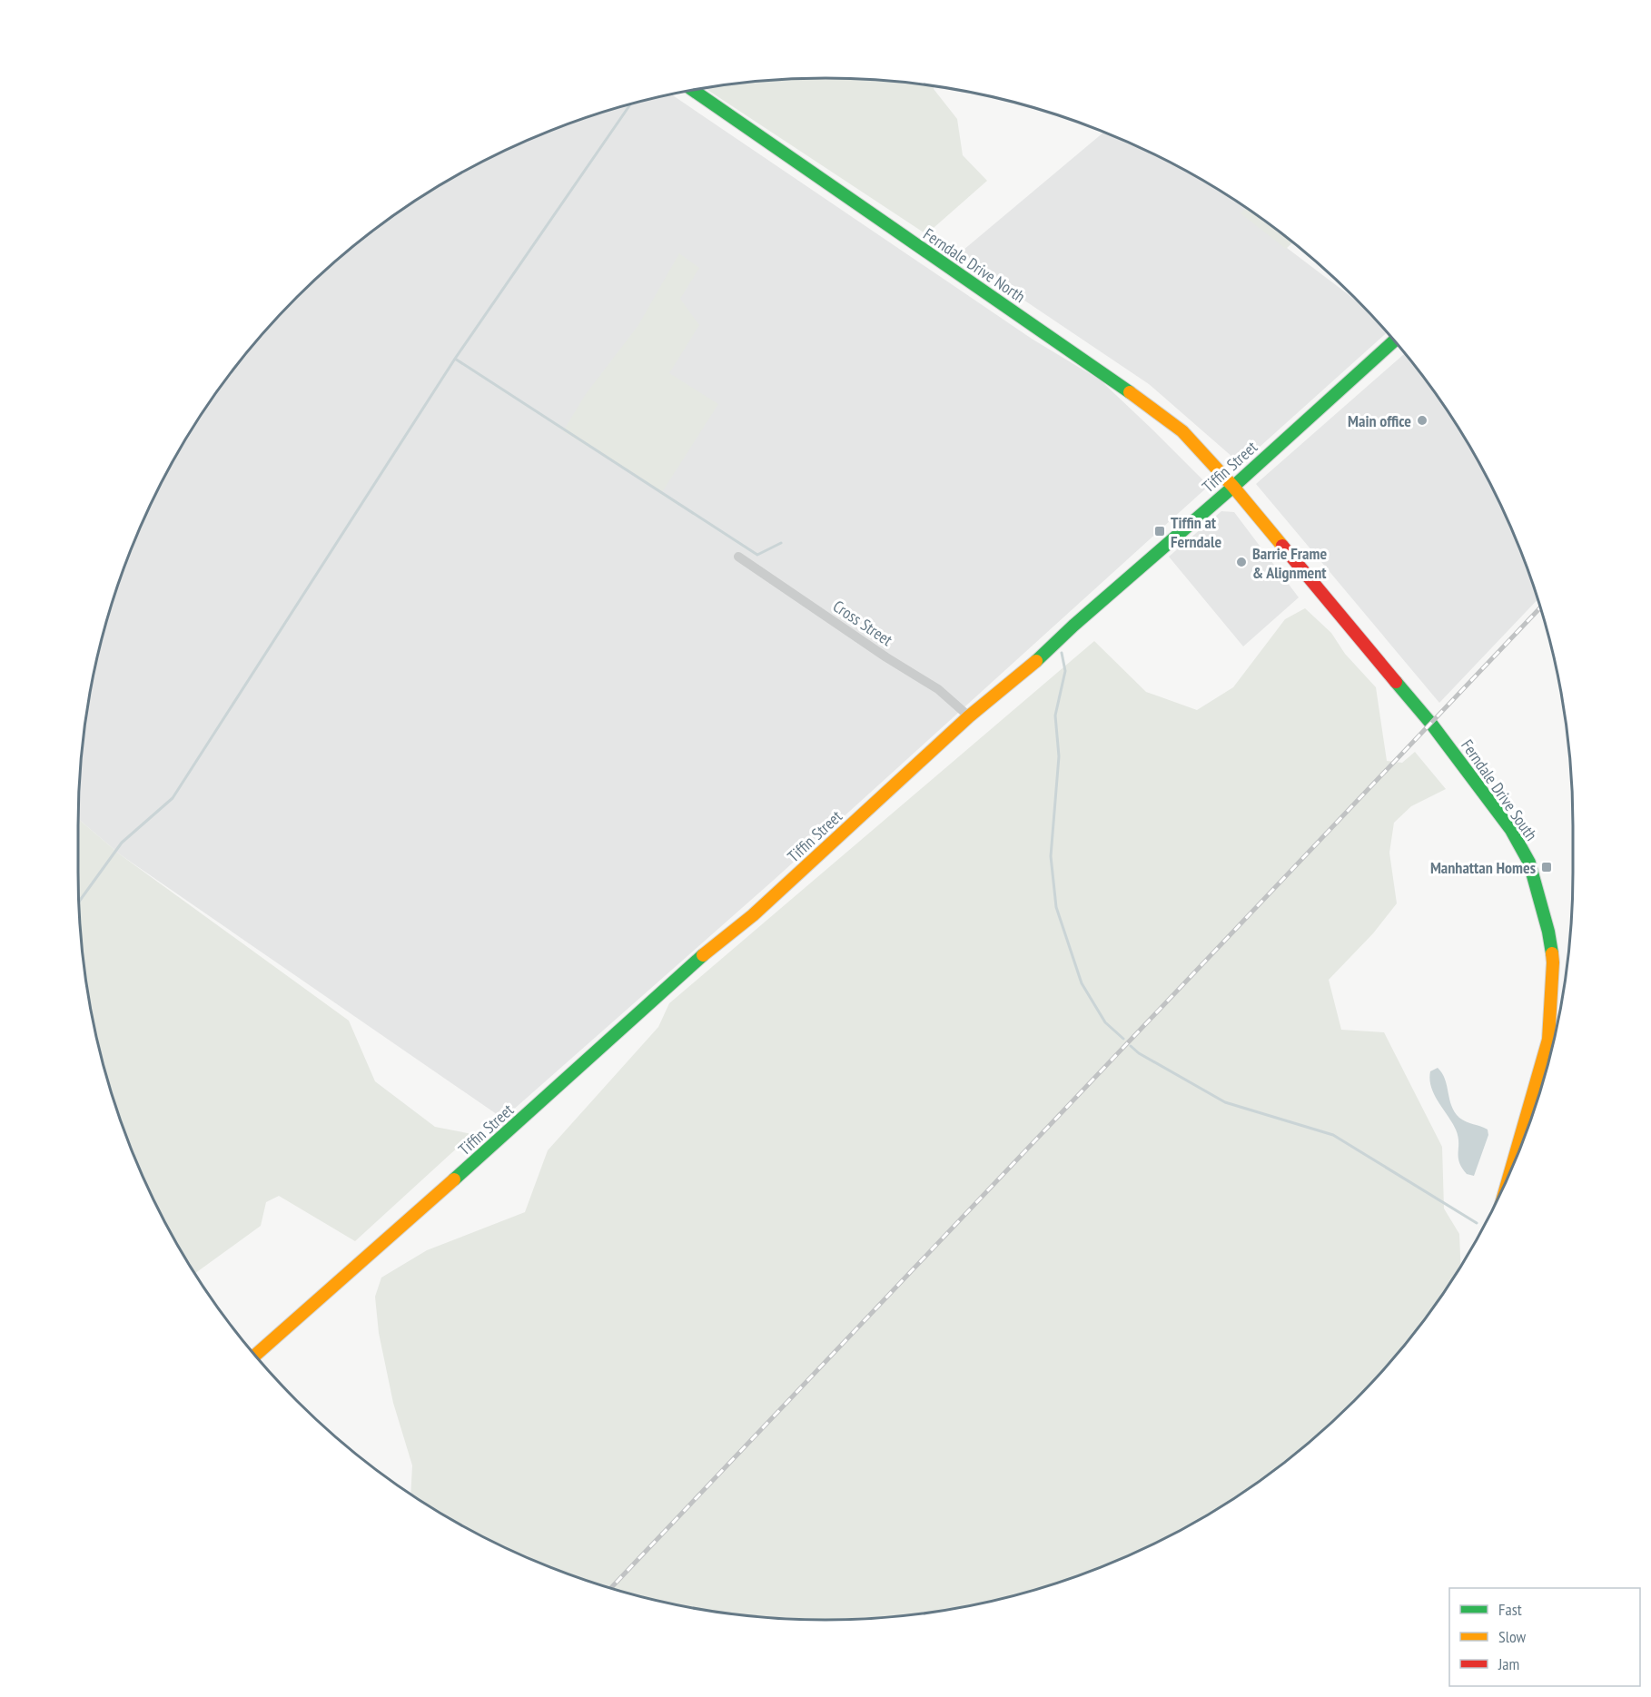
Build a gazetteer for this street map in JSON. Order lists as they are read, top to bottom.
{
  "streets": {
    "street": [
      "Ferndale Drive North",
      "Tiffin Street",
      "Cross Street",
      "Ferndale Drive South"
    ]
  },
  "crossings": [
    ["Ferndale Drive North", "Tiffin Street"],
    ["Ferndale Drive North", "Ferndale Drive South"],
    ["Tiffin Street", "Cross Street"],
    ["Tiffin Street", "Ferndale Drive South"]
  ],
  "places": {
    "other": ["Main office", "Barrie Frame & Alignment"],
    "transit": ["Tiffin at Ferndale", "Manhattan Homes"]
  },
  "legend": ["Fast", "Slow", "Jam"]
}
